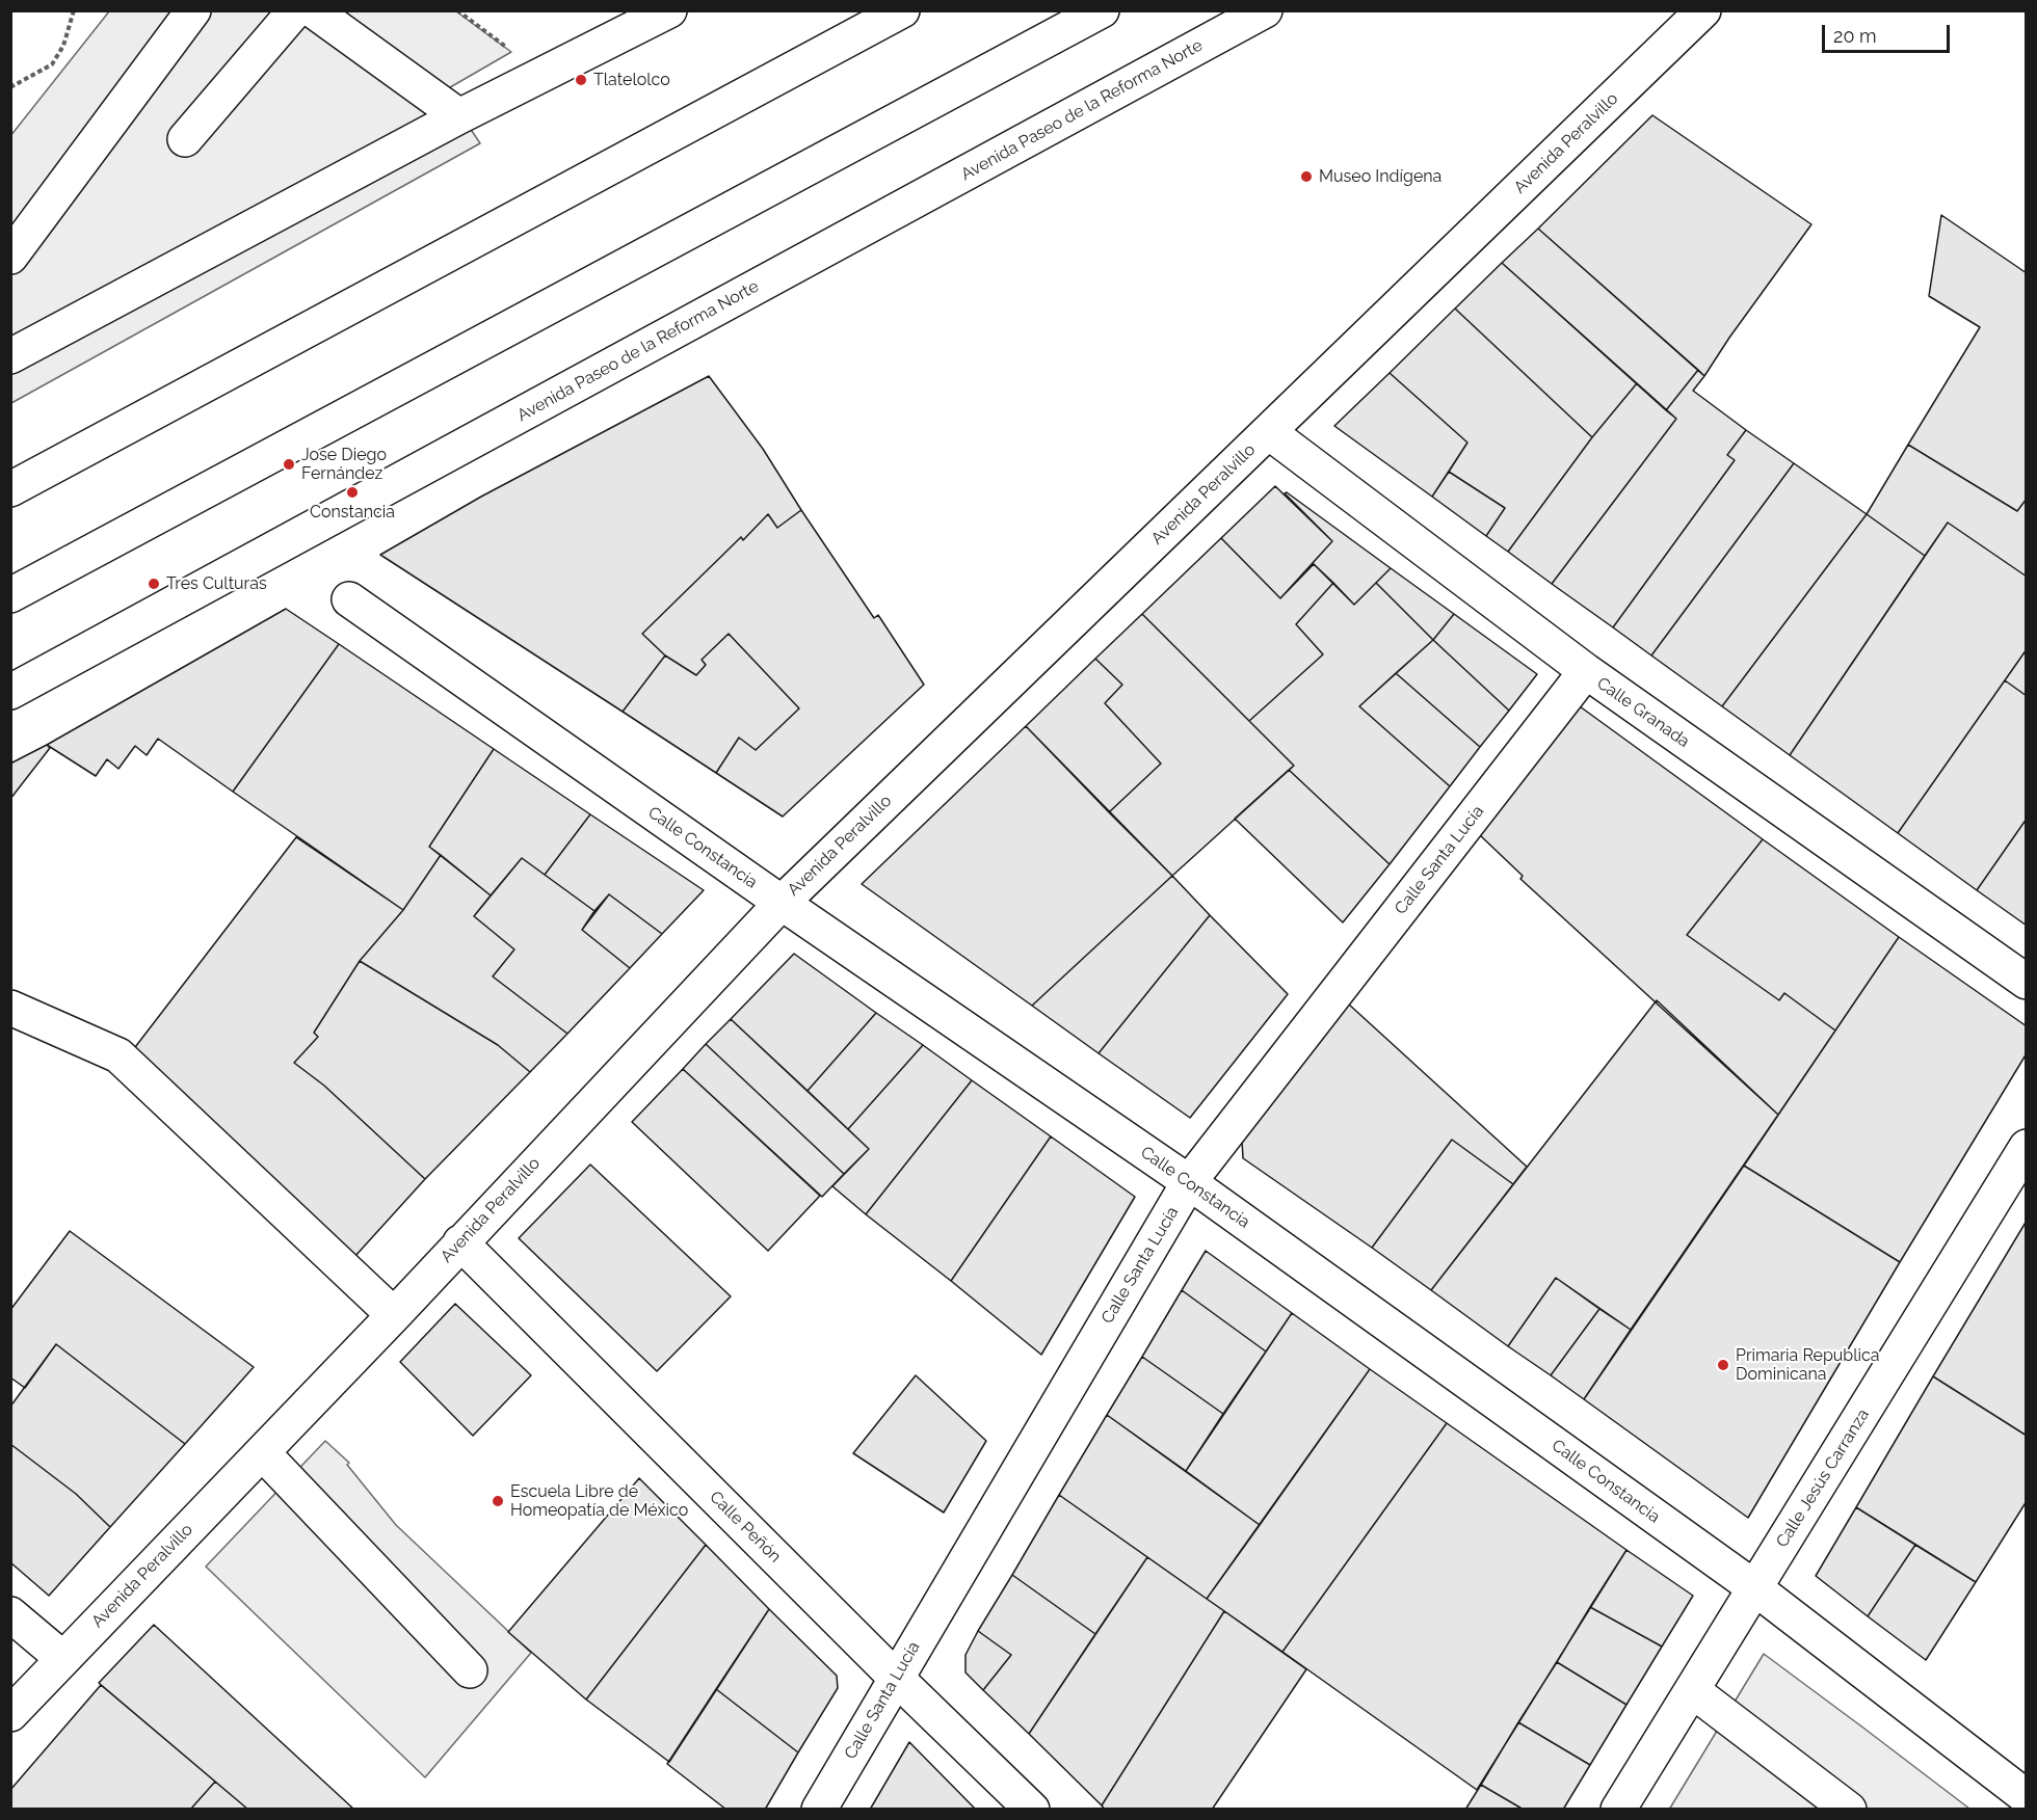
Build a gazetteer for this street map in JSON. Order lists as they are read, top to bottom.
{
  "streets": {
    "street": [
      "Avenida Paseo de la Reforma Norte",
      "Avenida Peralvillo",
      "Calle Granada",
      "Calle Constancia",
      "Calle Santa Lucía",
      "Calle Jesús Carranza",
      "Calle Peñón"
    ]
  },
  "crossings": [
    ["Avenida Peralvillo", "Calle Granada"],
    ["Avenida Peralvillo", "Calle Constancia"],
    ["Avenida Peralvillo", "Calle Peñón"],
    ["Calle Granada", "Calle Santa Lucía"],
    ["Calle Constancia", "Calle Santa Lucía"],
    ["Calle Constancia", "Calle Jesús Carranza"],
    ["Calle Santa Lucía", "Calle Peñón"]
  ],
  "places": [
    "Tlatelolco",
    "Museo Indígena",
    "Jose Diego Fernández",
    "Constancia",
    "Tres Culturas",
    "Primaria Republica Dominicana",
    "Escuela Libre de Homeopatía de México"
  ],
  "scale_bar": "20 m"
}
